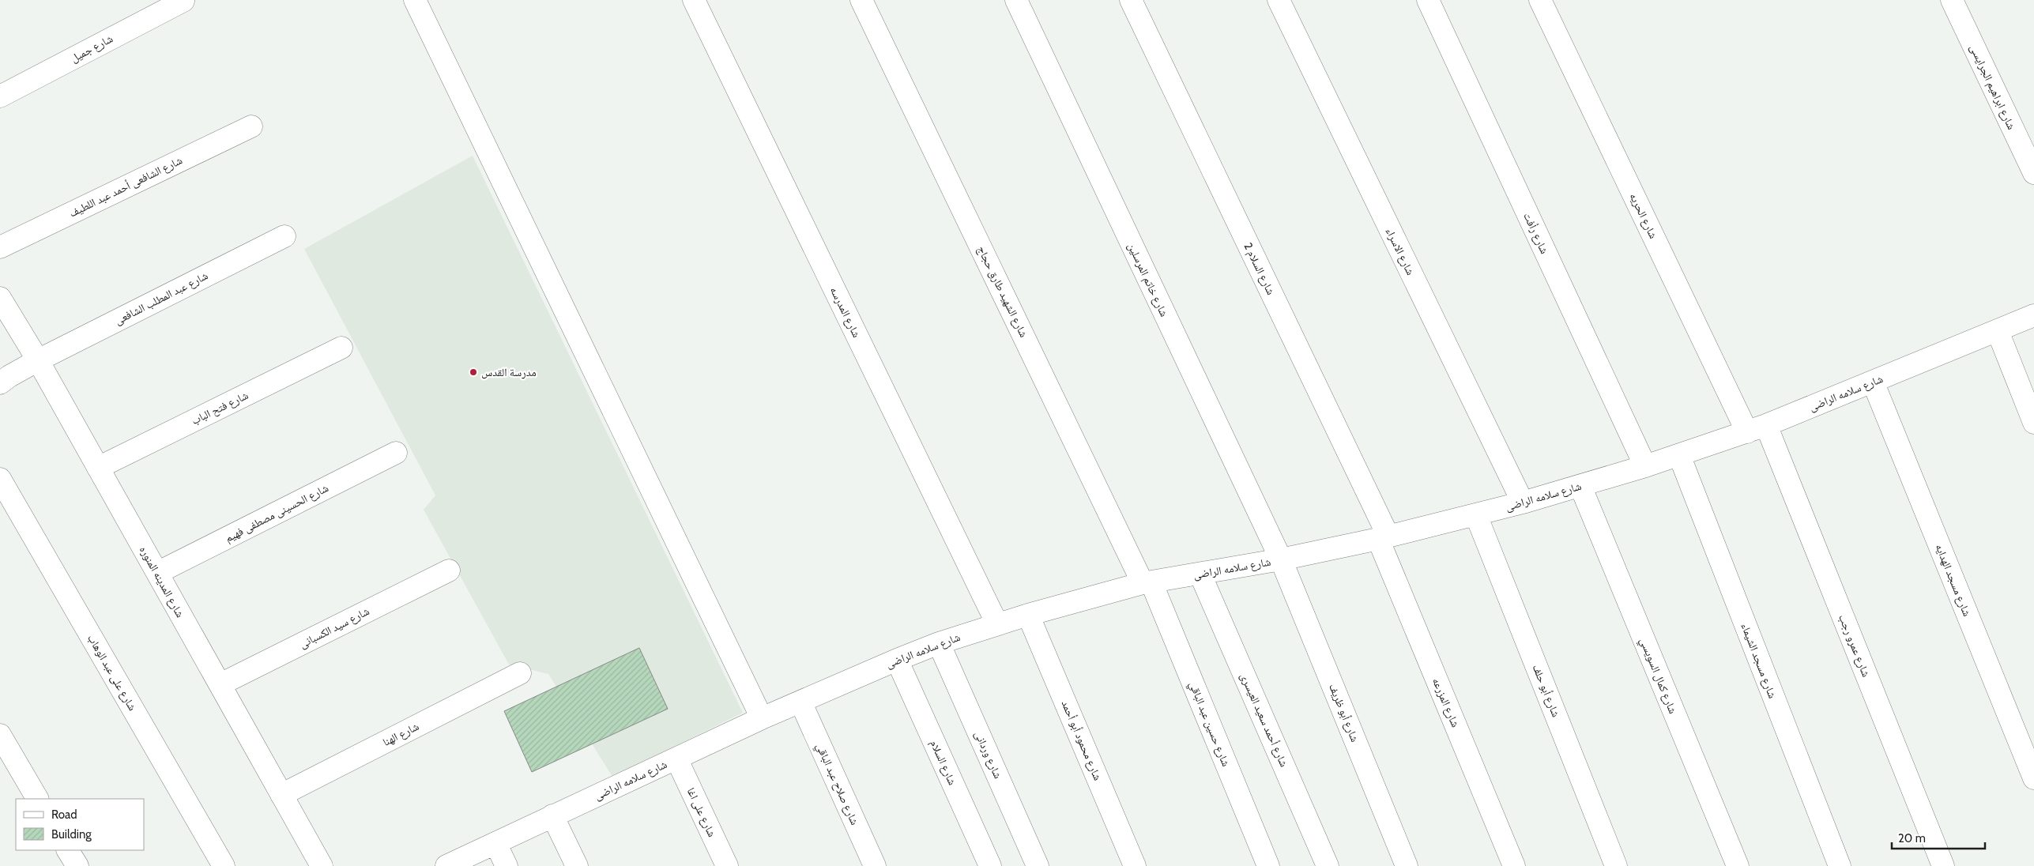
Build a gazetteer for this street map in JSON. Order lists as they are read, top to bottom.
{
  "streets": {
    "street": [
      "شارع جميل",
      "شارع ابراهيم الجرايسى",
      "شارع الشافعى أحمد عبد اللطيف",
      "شارع الحريه",
      "شارع رأفت",
      "شارع الاسراء",
      "شارع السلام 2",
      "شارع خاتم المرسلين",
      "شارع الشهيد طارق حجاج",
      "شارع عبد المطلب الشافعى",
      "شارع المدرسه",
      "شارع سلامه الراضى",
      "شارع فتح الباب",
      "شارع الحسينى مصطفى فهيم",
      "شارع مسجد الهدايه",
      "شارع المدينه المنوره",
      "شارع سيد الكسبانى",
      "شارع عمرو رجب",
      "شارع مسجد الشيماء",
      "شارع على عبد الوهاب",
      "شارع كمال السويسي",
      "شارع أبو حلف",
      "شارع المزرعه",
      "شارع أبو ظريف",
      "شارع أحمد سعيد العيسرى",
      "شارع حسين عبد الباقي",
      "شارع الهنا",
      "شارع محمود أبو أحمد",
      "شارع وردانى",
      "شارع السلام",
      "شارع صلاح عبد الباقي",
      "شارع على اغا"
    ]
  },
  "crossings": [
    ["شارع الحريه", "شارع سلامه الراضى"],
    ["شارع الحريه", "شارع عمرو رجب"],
    ["شارع رأفت", "شارع سلامه الراضى"],
    ["شارع الاسراء", "شارع سلامه الراضى"],
    ["شارع السلام 2", "شارع سلامه الراضى"],
    ["شارع السلام 2", "شارع المزرعه"],
    ["شارع خاتم المرسلين", "شارع سلامه الراضى"],
    ["شارع خاتم المرسلين", "شارع أبو ظريف"],
    ["شارع الشهيد طارق حجاج", "شارع سلامه الراضى"],
    ["شارع الشهيد طارق حجاج", "شارع حسين عبد الباقي"],
    ["شارع عبد المطلب الشافعى", "شارع المدينه المنوره"],
    ["شارع المدرسه", "شارع سلامه الراضى"],
    ["شارع سلامه الراضى", "شارع مسجد الهدايه"],
    ["شارع سلامه الراضى", "شارع عمرو رجب"],
    ["شارع سلامه الراضى", "شارع مسجد الشيماء"],
    ["شارع سلامه الراضى", "شارع كمال السويسي"],
    ["شارع سلامه الراضى", "شارع أبو حلف"],
    ["شارع سلامه الراضى", "شارع المزرعه"],
    ["شارع سلامه الراضى", "شارع أبو ظريف"],
    ["شارع سلامه الراضى", "شارع أحمد سعيد العيسرى"],
    ["شارع سلامه الراضى", "شارع حسين عبد الباقي"],
    ["شارع سلامه الراضى", "شارع محمود أبو أحمد"],
    ["شارع سلامه الراضى", "شارع وردانى"],
    ["شارع سلامه الراضى", "شارع السلام"],
    ["شارع سلامه الراضى", "شارع صلاح عبد الباقي"],
    ["شارع سلامه الراضى", "شارع على اغا"],
    ["شارع فتح الباب", "شارع المدينه المنوره"],
    ["شارع الحسينى مصطفى فهيم", "شارع المدينه المنوره"],
    ["شارع المدينه المنوره", "شارع سيد الكسبانى"],
    ["شارع المدينه المنوره", "شارع الهنا"]
  ],
  "places": ["مدرسة القدس"],
  "legend": ["Road", "Building"],
  "scale_bar": "20 m"
}
